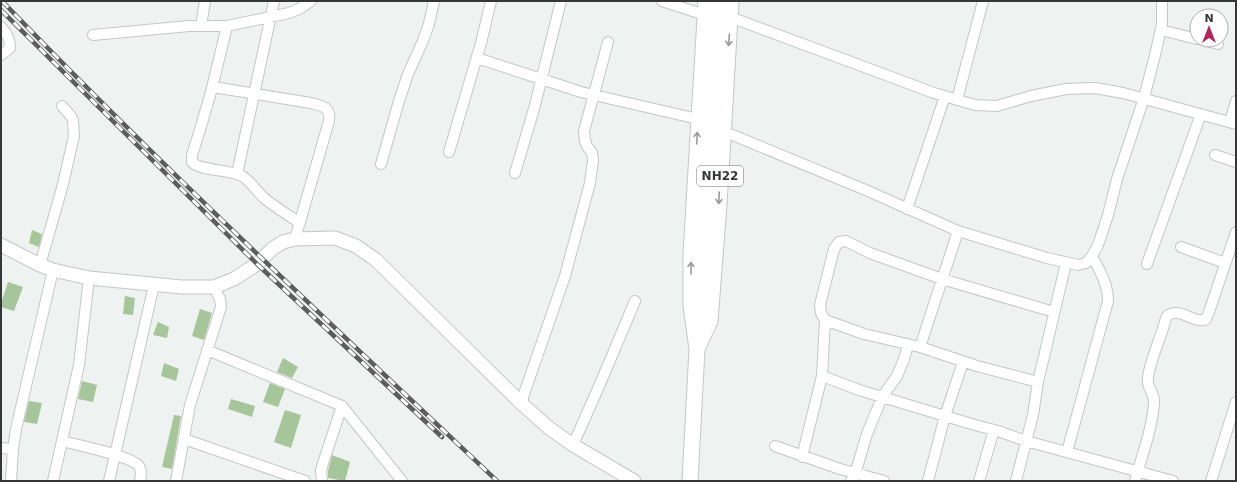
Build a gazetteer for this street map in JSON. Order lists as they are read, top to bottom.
{
  "streets": {
    "highway": ["NH22"]
  },
  "north": "top"
}
